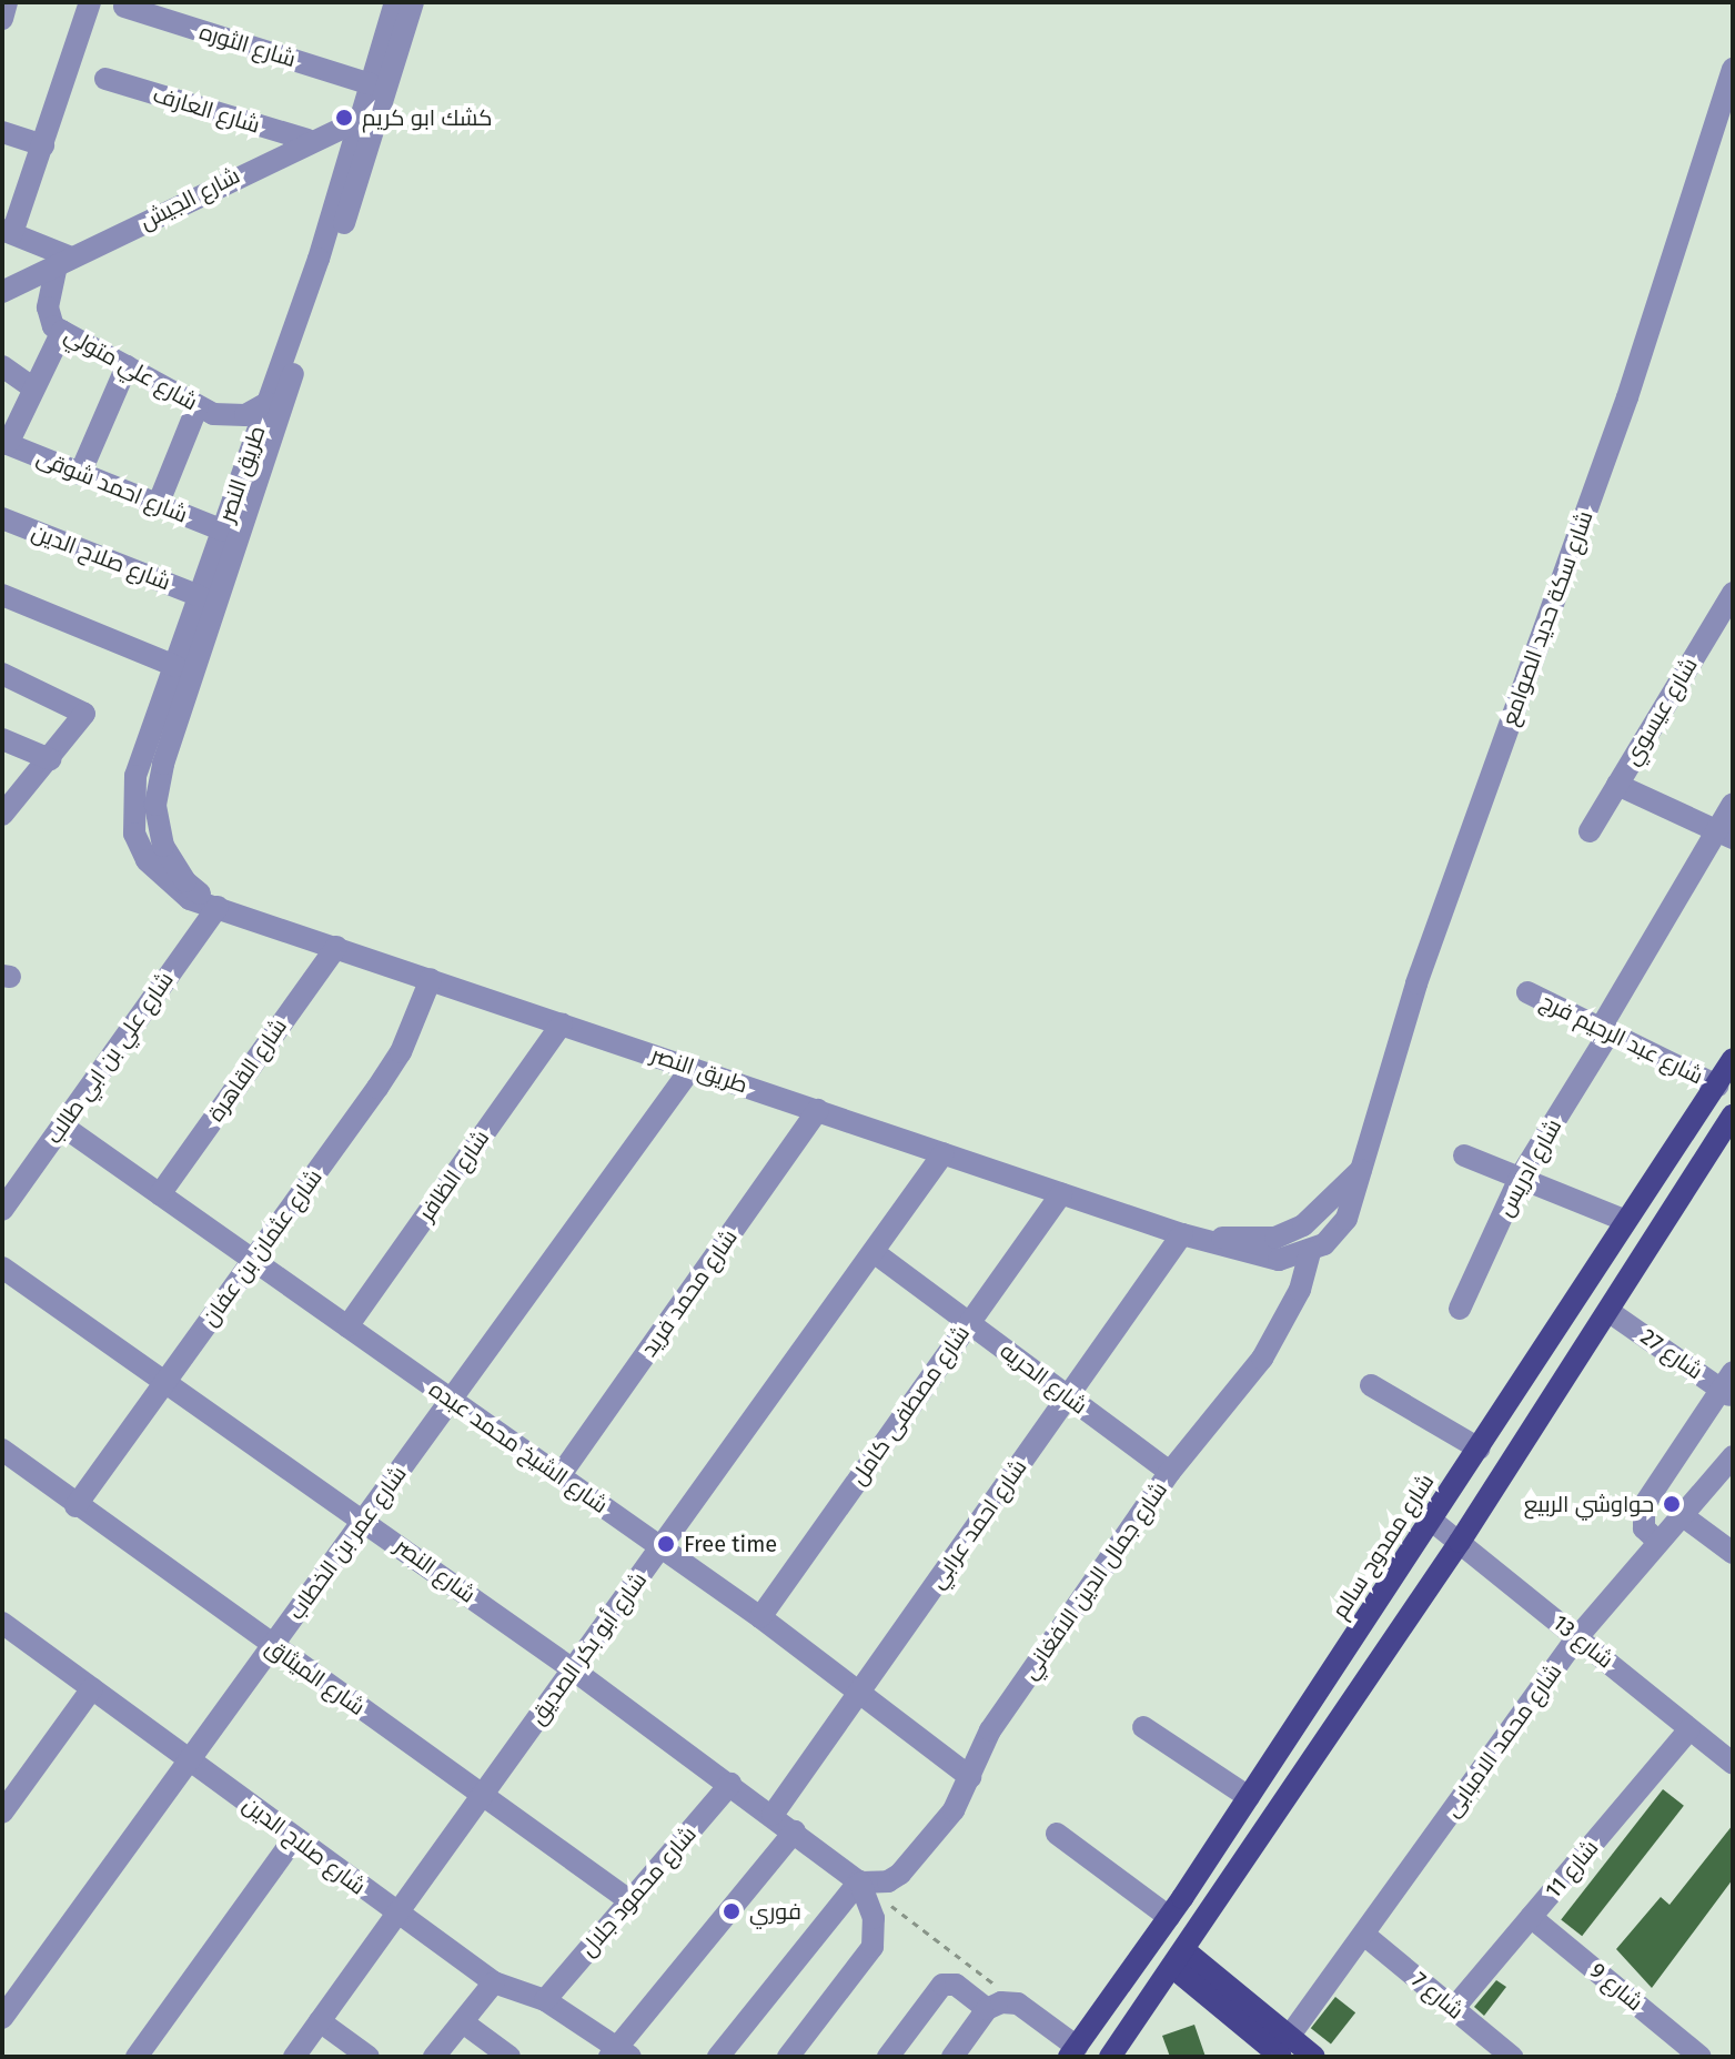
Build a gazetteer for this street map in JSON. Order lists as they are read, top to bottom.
{
  "streets": {
    "main road": ["شارع ممدوح سالم"],
    "street": [
      "شارع الثوره",
      "شارع العارف",
      "شارع الجيش",
      "شارع علي متولي",
      "طريق النصر",
      "شارع احمد شوقى",
      "شارع صلاح الدين",
      "شارع سكة حديد الصوامع",
      "شارع عيسوي",
      "شارع عبد الرحيم فرج",
      "شارع علي بن ابي طالب",
      "شارع القاهرة",
      "شارع ادريس",
      "شارع الظافر",
      "شارع عثمان بن عفان",
      "شارع محمد فريد",
      "شارع 27",
      "شارع الحريه",
      "شارع مصطفى كامل",
      "شارع الشيخ محمد عبده",
      "شارع احمد عرابي",
      "شارع عمر بن الخطاب",
      "شارع النصر",
      "شارع جمال الدين الافغاني",
      "شارع 13",
      "شارع أبو بكر الصديق",
      "شارع الميثاق",
      "شارع محمد الامبابى",
      "شارع 11",
      "شارع محمود جلال",
      "شارع 9",
      "شارع 7"
    ]
  },
  "crossings": [
    ["شارع الثوره", "طريق النصر"],
    ["شارع العارف", "شارع الجيش"],
    ["شارع الجيش", "شارع علي متولي"],
    ["شارع الجيش", "طريق النصر"],
    ["شارع علي متولي", "طريق النصر"],
    ["طريق النصر", "شارع احمد شوقى"],
    ["طريق النصر", "شارع صلاح الدين"],
    ["طريق النصر", "شارع علي بن ابي طالب"],
    ["طريق النصر", "شارع القاهرة"],
    ["طريق النصر", "شارع الظافر"],
    ["طريق النصر", "شارع عثمان بن عفان"],
    ["طريق النصر", "شارع محمد فريد"],
    ["طريق النصر", "شارع مصطفى كامل"],
    ["طريق النصر", "شارع احمد عرابي"],
    ["طريق النصر", "شارع عمر بن الخطاب"],
    ["طريق النصر", "شارع أبو بكر الصديق"],
    ["شارع صلاح الدين", "شارع عمر بن الخطاب"],
    ["شارع صلاح الدين", "شارع أبو بكر الصديق"],
    ["شارع صلاح الدين", "شارع محمود جلال"],
    ["شارع سكة حديد الصوامع", "شارع جمال الدين الافغاني"],
    ["شارع عبد الرحيم فرج", "شارع ادريس"],
    ["شارع عبد الرحيم فرج", "شارع ممدوح سالم"],
    ["شارع علي بن ابي طالب", "شارع الشيخ محمد عبده"],
    ["شارع القاهرة", "شارع الشيخ محمد عبده"],
    ["شارع الظافر", "شارع الشيخ محمد عبده"],
    ["شارع عثمان بن عفان", "شارع الشيخ محمد عبده"],
    ["شارع عثمان بن عفان", "شارع النصر"],
    ["شارع عثمان بن عفان", "شارع الميثاق"],
    ["شارع محمد فريد", "شارع الشيخ محمد عبده"],
    ["شارع الحريه", "شارع مصطفى كامل"],
    ["شارع الحريه", "شارع احمد عرابي"],
    ["شارع الحريه", "شارع جمال الدين الافغاني"],
    ["شارع الحريه", "شارع أبو بكر الصديق"],
    ["شارع مصطفى كامل", "شارع الشيخ محمد عبده"],
    ["شارع الشيخ محمد عبده", "شارع احمد عرابي"],
    ["شارع الشيخ محمد عبده", "شارع عمر بن الخطاب"],
    ["شارع الشيخ محمد عبده", "شارع جمال الدين الافغاني"],
    ["شارع الشيخ محمد عبده", "شارع أبو بكر الصديق"],
    ["شارع احمد عرابي", "شارع النصر"],
    ["شارع عمر بن الخطاب", "شارع النصر"],
    ["شارع عمر بن الخطاب", "شارع الميثاق"],
    ["شارع ممدوح سالم", "شارع 13"],
    ["شارع النصر", "شارع جمال الدين الافغاني"],
    ["شارع النصر", "شارع أبو بكر الصديق"],
    ["شارع النصر", "شارع محمود جلال"],
    ["شارع 13", "شارع محمد الامبابى"],
    ["شارع 13", "شارع 11"],
    ["شارع أبو بكر الصديق", "شارع الميثاق"],
    ["شارع الميثاق", "شارع محمود جلال"],
    ["شارع محمد الامبابى", "شارع 7"],
    ["شارع 11", "شارع 9"],
    ["شارع 11", "شارع 7"]
  ],
  "places": [
    "كشك ابو كريم",
    "حواوشي الربيع",
    "Free time",
    "فوري"
  ]
}
